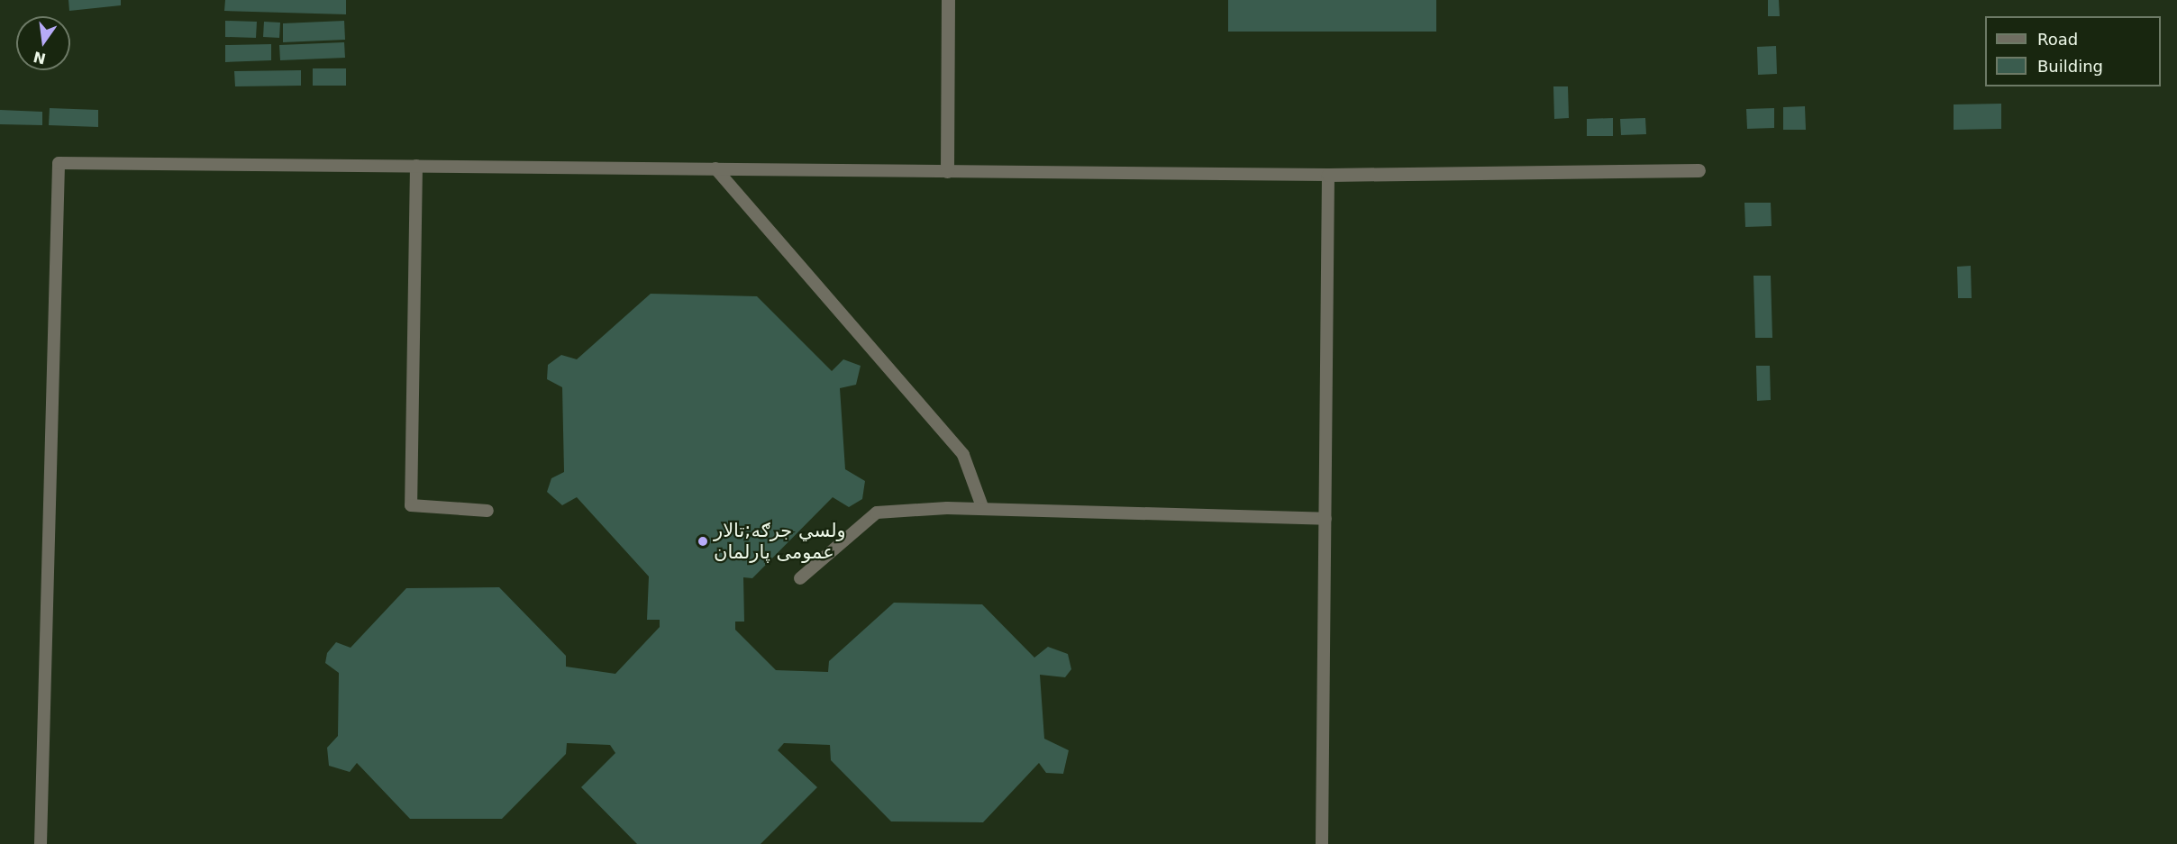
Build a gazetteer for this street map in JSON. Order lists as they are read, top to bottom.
{
  "places": ["ولسي جرګه;تالار عمومی پارلمان"],
  "legend": ["Road", "Building"],
  "north": "bottom"
}
